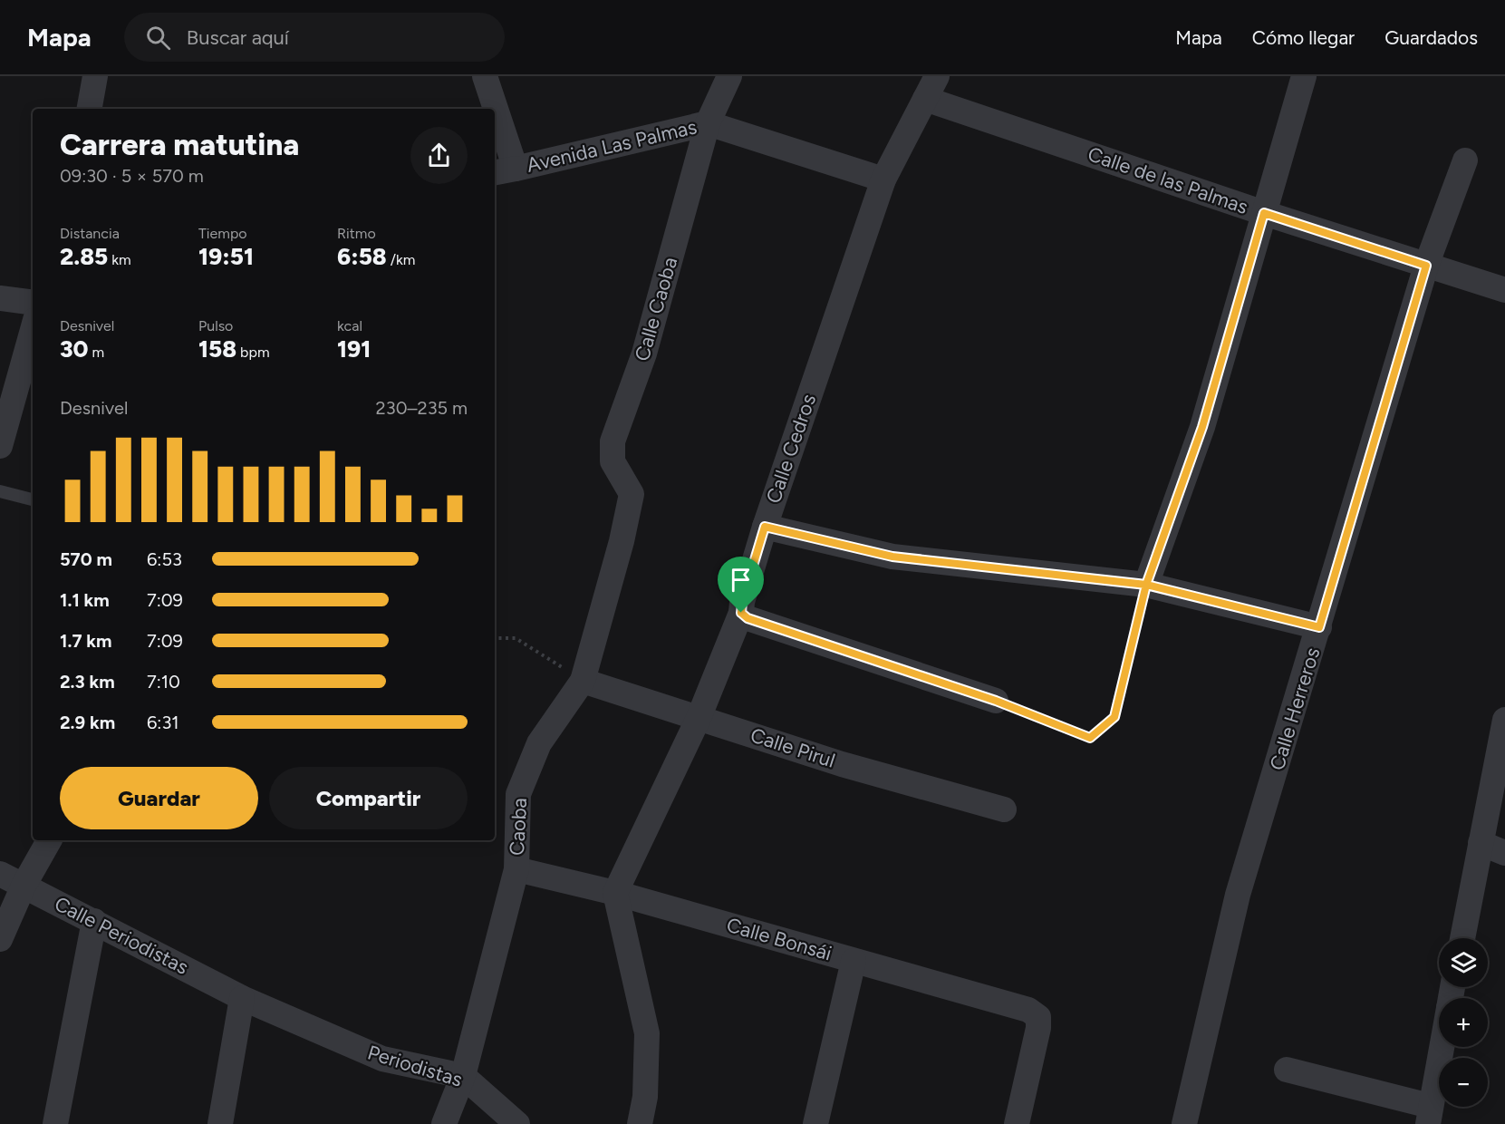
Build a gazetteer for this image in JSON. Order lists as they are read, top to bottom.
{
  "streets": {
    "street": [
      "Avenida Las Palmas",
      "Calle de las Palmas",
      "Calle Caoba",
      "Calle Cedros",
      "Calle Herreros",
      "Calle Pirul",
      "Caoba",
      "Calle Periodistas",
      "Calle Bonsái",
      "Periodistas"
    ]
  },
  "crossings": [
    ["Avenida Las Palmas", "Calle Caoba"],
    ["Calle de las Palmas", "Calle Cedros"],
    ["Calle de las Palmas", "Calle Herreros"],
    ["Calle Caoba", "Caoba"],
    ["Calle Cedros", "Calle Pirul"],
    ["Calle Cedros", "Calle Bonsái"],
    ["Calle Pirul", "Caoba"],
    ["Caoba", "Calle Bonsái"],
    ["Caoba", "Periodistas"],
    ["Calle Periodistas", "Periodistas"]
  ],
  "page": {
    "header": "Mapa",
    "search": "Buscar aquí",
    "nav": ["Mapa", "Cómo llegar", "Guardados"],
    "heading": ["Carrera matutina", "09:30 · 5 × 570 m"],
    "stats": [
      ["Distancia", "2.85 km"],
      ["Tiempo", "19:51"],
      ["Ritmo", "6:58 /km"],
      ["Desnivel", "30 m"],
      ["Pulso", "158 bpm"],
      ["kcal", "191"]
    ],
    "chart": ["Desnivel", "230–235 m"],
    "list": [
      {
        "name": "570 m",
        "note": "6:53"
      },
      {
        "name": "1.1 km",
        "note": "7:09"
      },
      {
        "name": "1.7 km",
        "note": "7:09"
      },
      {
        "name": "2.3 km",
        "note": "7:10"
      },
      {
        "name": "2.9 km",
        "note": "6:31"
      }
    ],
    "buttons": ["Guardar", "Compartir"],
    "map_buttons": ["+", "−"]
  }
}
